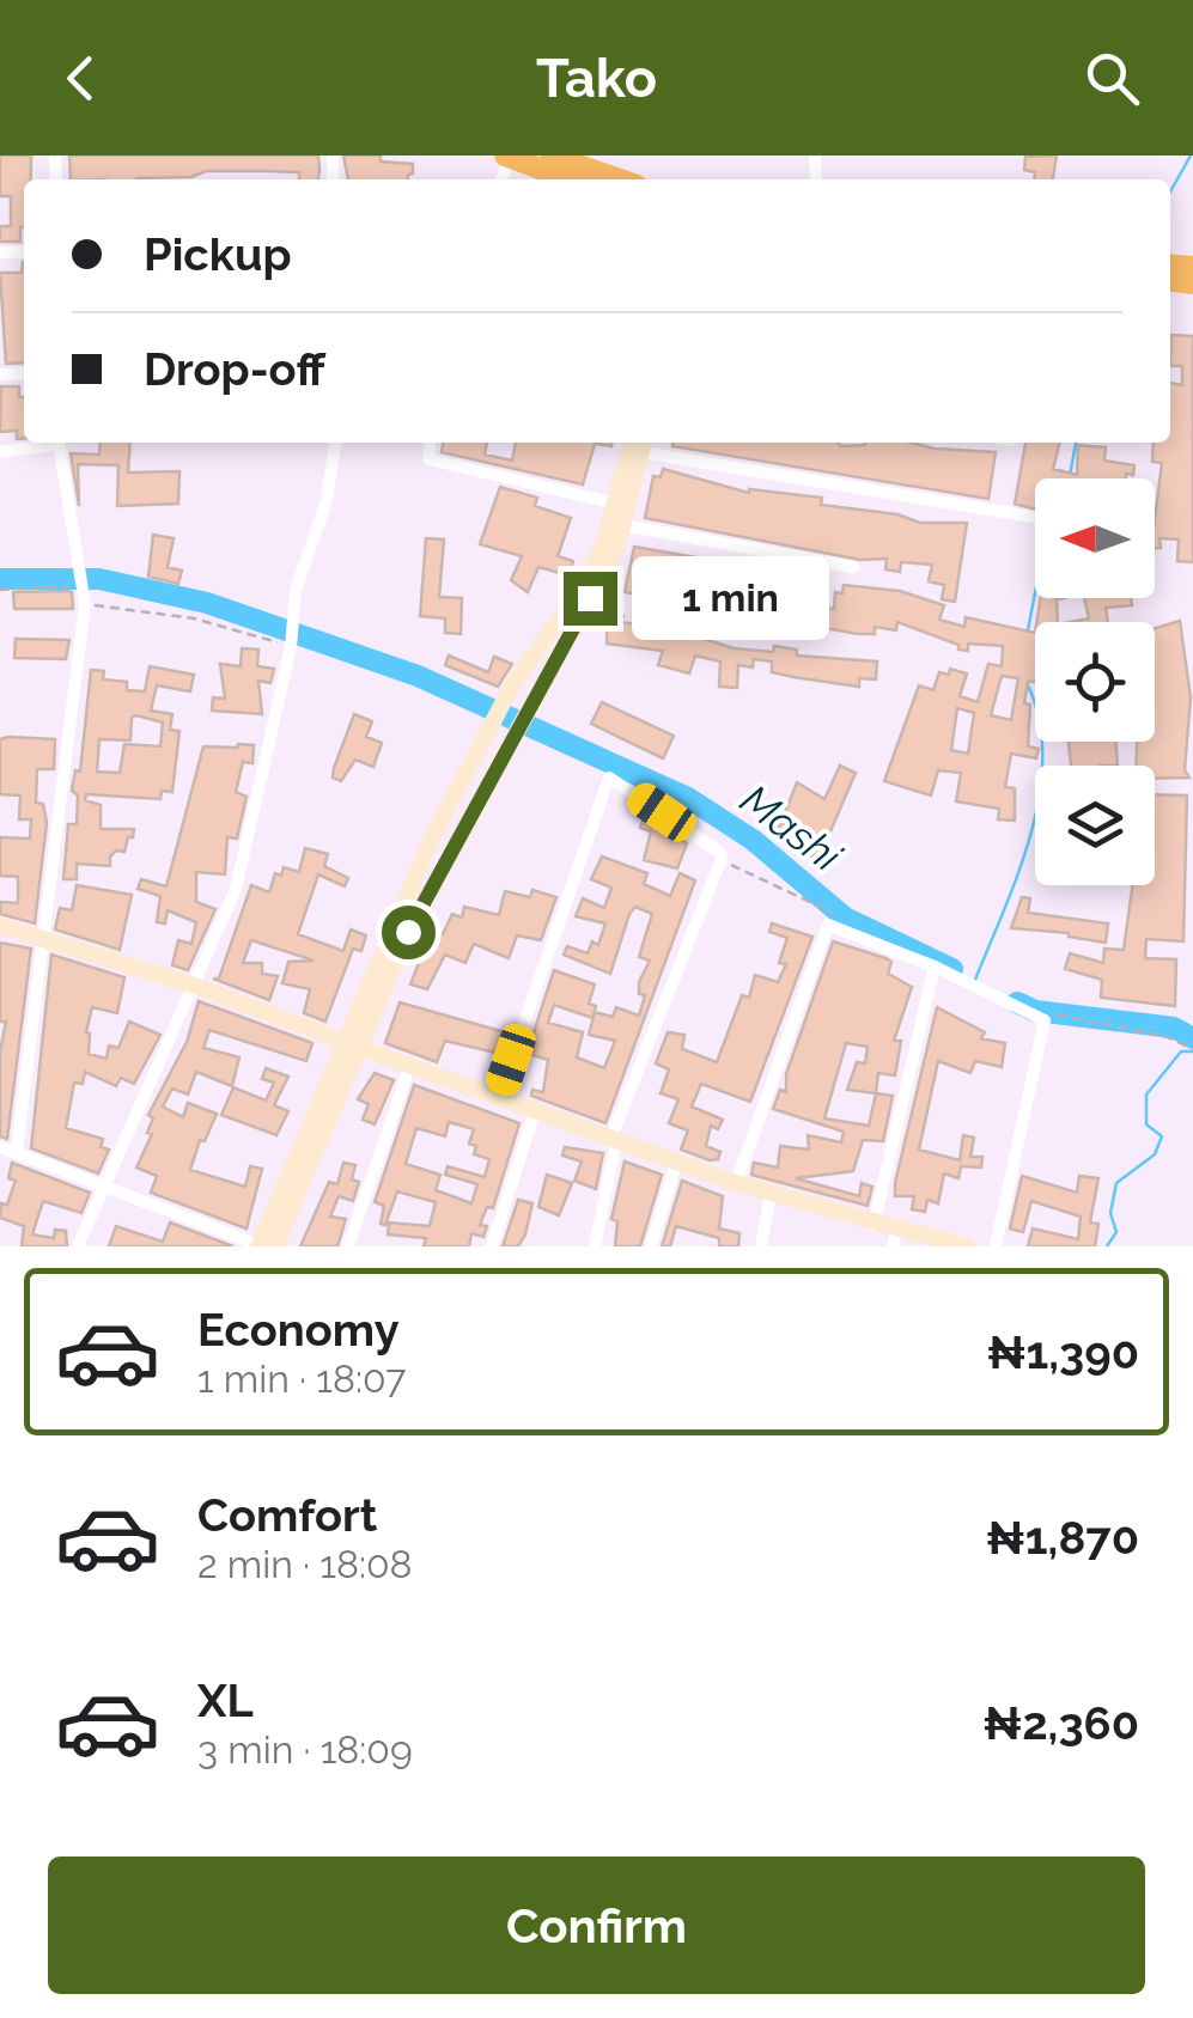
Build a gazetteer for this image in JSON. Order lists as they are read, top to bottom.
{
  "water": ["Mashi"],
  "north": "left",
  "page": {
    "header": "Tako",
    "banner": ["Pickup", "Drop-off"],
    "bubble": "1 min",
    "list": [
      {
        "name": "Economy",
        "note": "1 min · 18:07",
        "value": "₦1,390"
      },
      {
        "name": "Comfort",
        "note": "2 min · 18:08",
        "value": "₦1,870"
      },
      {
        "name": "XL",
        "note": "3 min · 18:09",
        "value": "₦2,360"
      }
    ],
    "buttons": "Confirm"
  }
}
